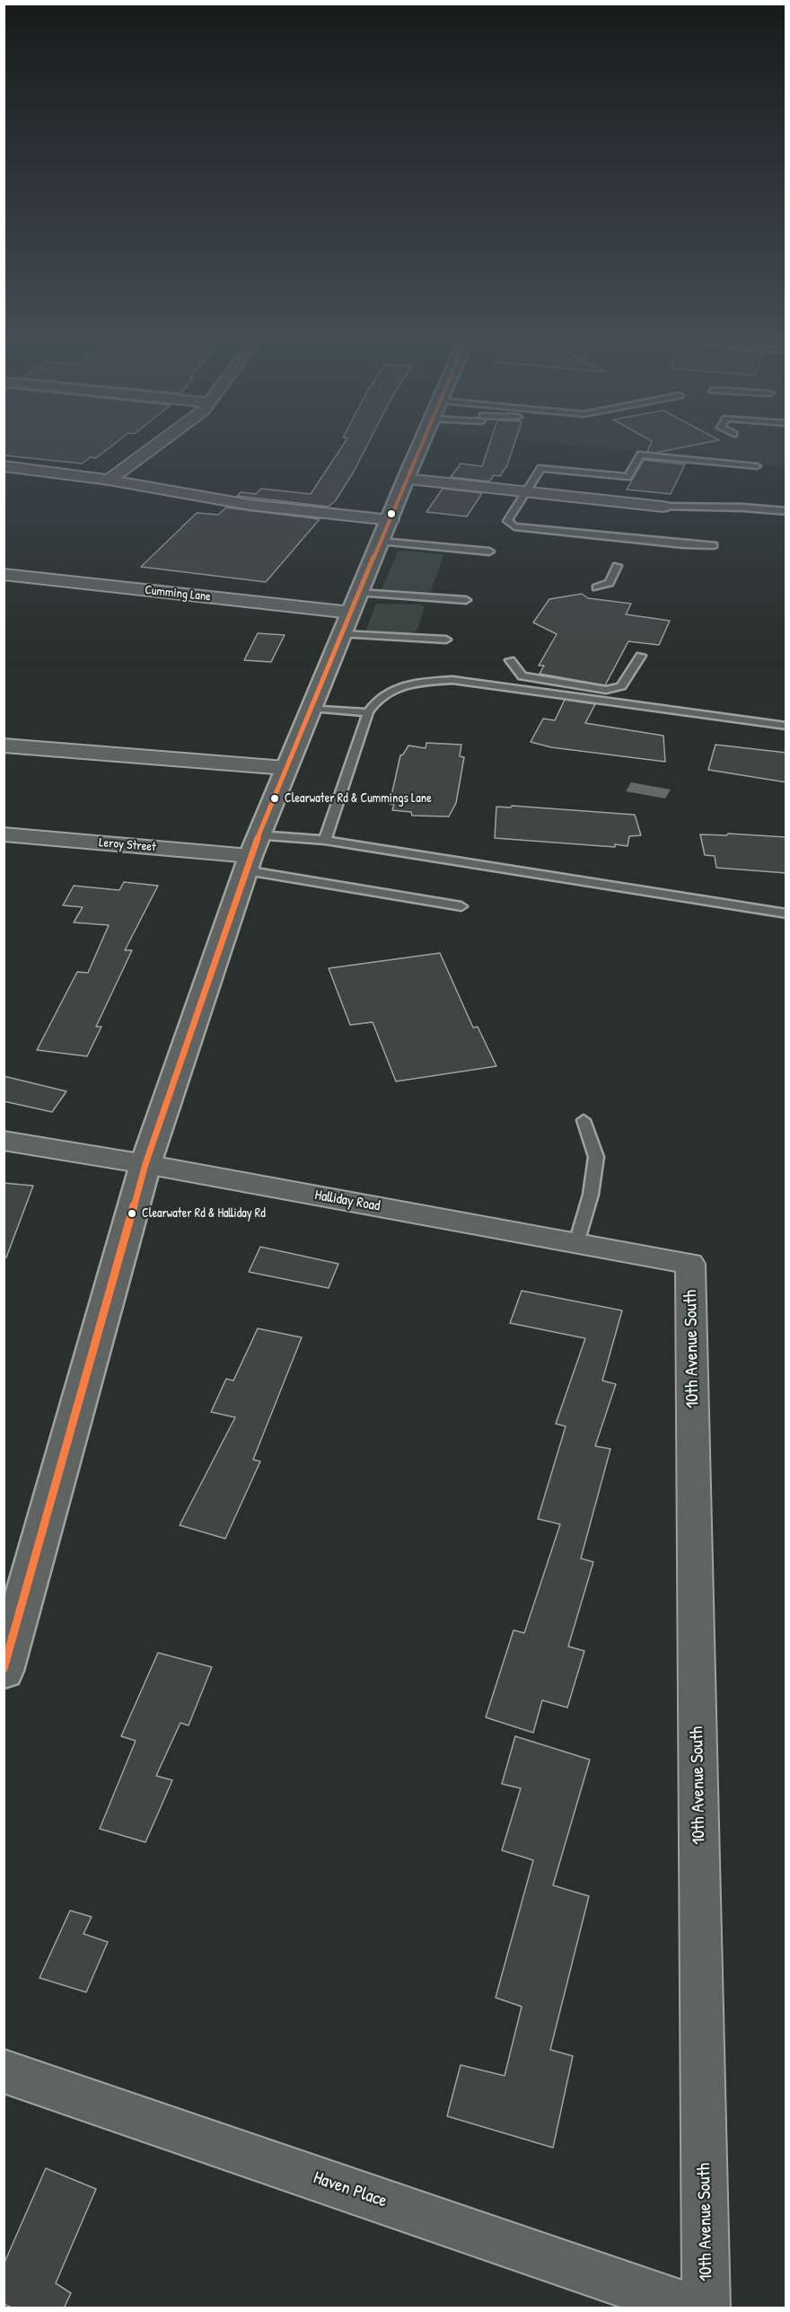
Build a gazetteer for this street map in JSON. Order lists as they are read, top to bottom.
{
  "streets": {
    "street": [
      "Cumming Lane",
      "Leroy Street",
      "Halliday Road",
      "10th Avenue South",
      "Haven Place"
    ]
  },
  "crossings": [
    ["Halliday Road", "10th Avenue South"]
  ],
  "places": ["Clearwater Rd & Cummings Lane", "Clearwater Rd & Halliday Rd"]
}
